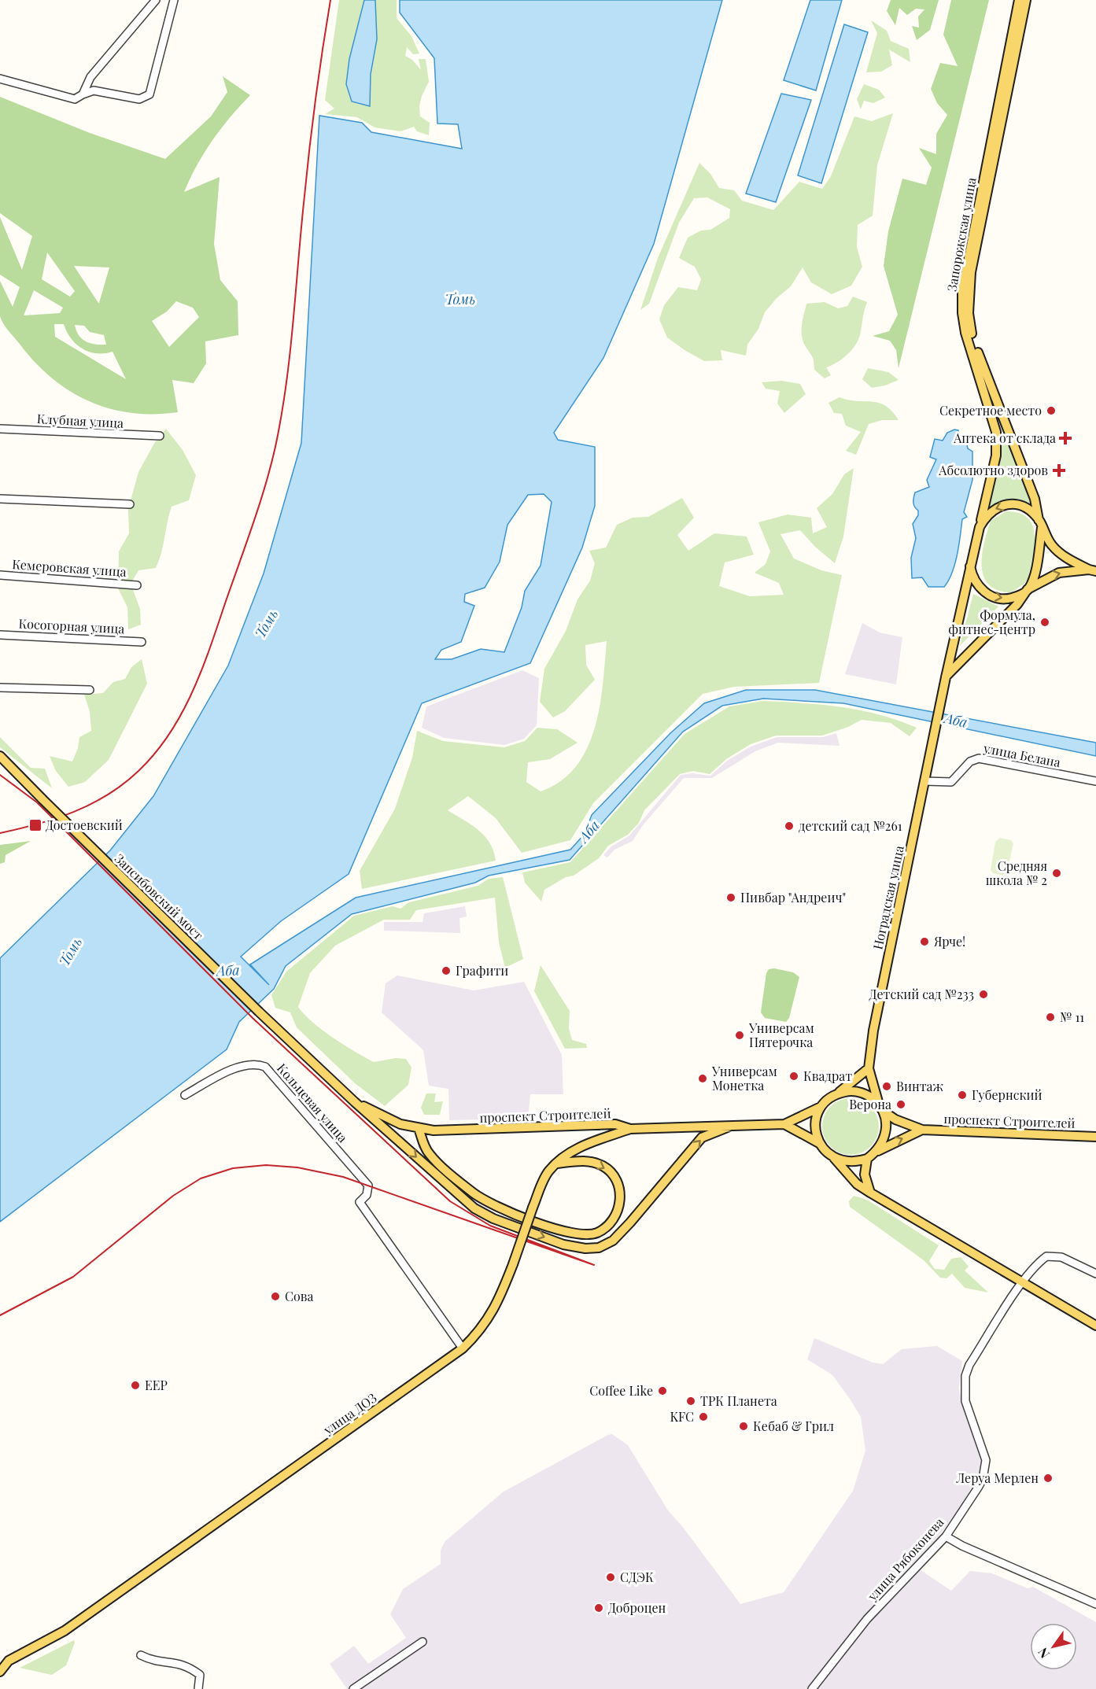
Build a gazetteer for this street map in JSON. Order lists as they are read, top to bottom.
{
  "streets": {
    "main road": [
      "Запорожская улица",
      "Запсибовский мост",
      "Ноградская улица",
      "проспект Строителей",
      "улица ДОЗ"
    ],
    "street": [
      "Клубная улица",
      "Кемеровская улица",
      "Косогорная улица",
      "улица Белана",
      "Кольцевая улица",
      "улица Рябоконева"
    ]
  },
  "crossings": [
    ["Запорожская улица", "Ноградская улица"],
    ["улица Белана", "Ноградская улица"],
    ["Запсибовский мост", "проспект Строителей"],
    ["Кольцевая улица", "улица ДОЗ"],
    ["проспект Строителей", "улица ДОЗ"]
  ],
  "water": ["Томь", "Аба"],
  "places": {
    "other": [
      "Секретное место",
      "Формула, фитнес-центр",
      "детский сад №261",
      "Средняя школа № 2",
      "Пивбар \"Андреич\"",
      "Ярче!",
      "Графити",
      "Детский сад №233",
      "№ 11",
      "Универсам Пятерочка",
      "Квадрат",
      "Универсам Монетка",
      "Винтаж",
      "Губернский",
      "Верона",
      "Сова",
      "EEP",
      "Coffee Like",
      "ТРК Планета",
      "KFC",
      "Кeбаб & Грил",
      "Леруа Мерлен",
      "СДЭК",
      "Доброцен"
    ],
    "health": ["Аптека от склада", "Абсолютно здоров"],
    "transit": ["Достоевский"]
  },
  "north": "bottom left"
}
